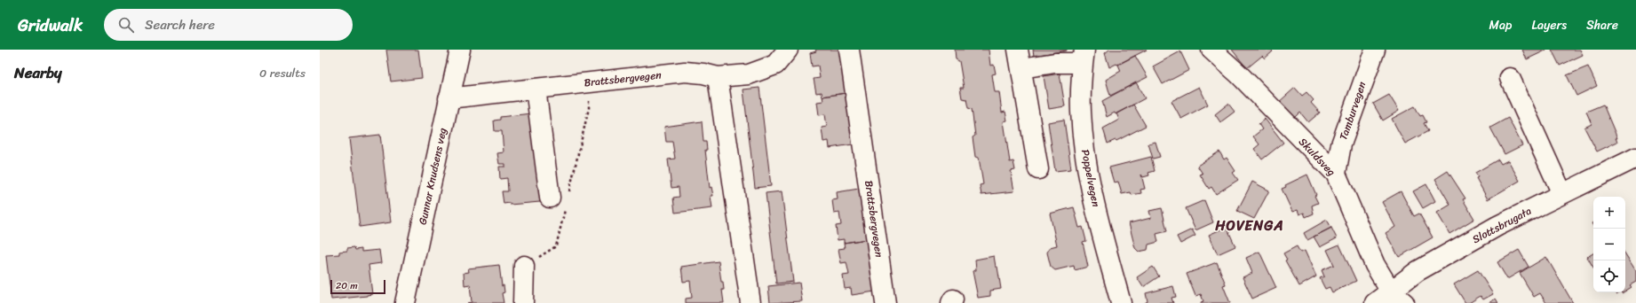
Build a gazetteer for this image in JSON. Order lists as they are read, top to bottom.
{
  "streets": {
    "street": [
      "Brattsbergvegen",
      "Tamburvegen",
      "Skuldsveg",
      "Gunnar Knudsens veg",
      "Poppelvegen",
      "Slottsbrugata"
    ]
  },
  "crossings": [
    ["Brattsbergvegen", "Gunnar Knudsens veg"],
    ["Tamburvegen", "Skuldsveg"],
    ["Skuldsveg", "Slottsbrugata"]
  ],
  "districts": ["HOVENGA"],
  "scale_bar": "20 m",
  "page": {
    "header": "Gridwalk",
    "search": "Search here",
    "nav": ["Map", "Layers", "Share"],
    "heading": ["Nearby", "0 results"],
    "map_buttons": ["+", "−"],
    "scale": "20 m"
  }
}
